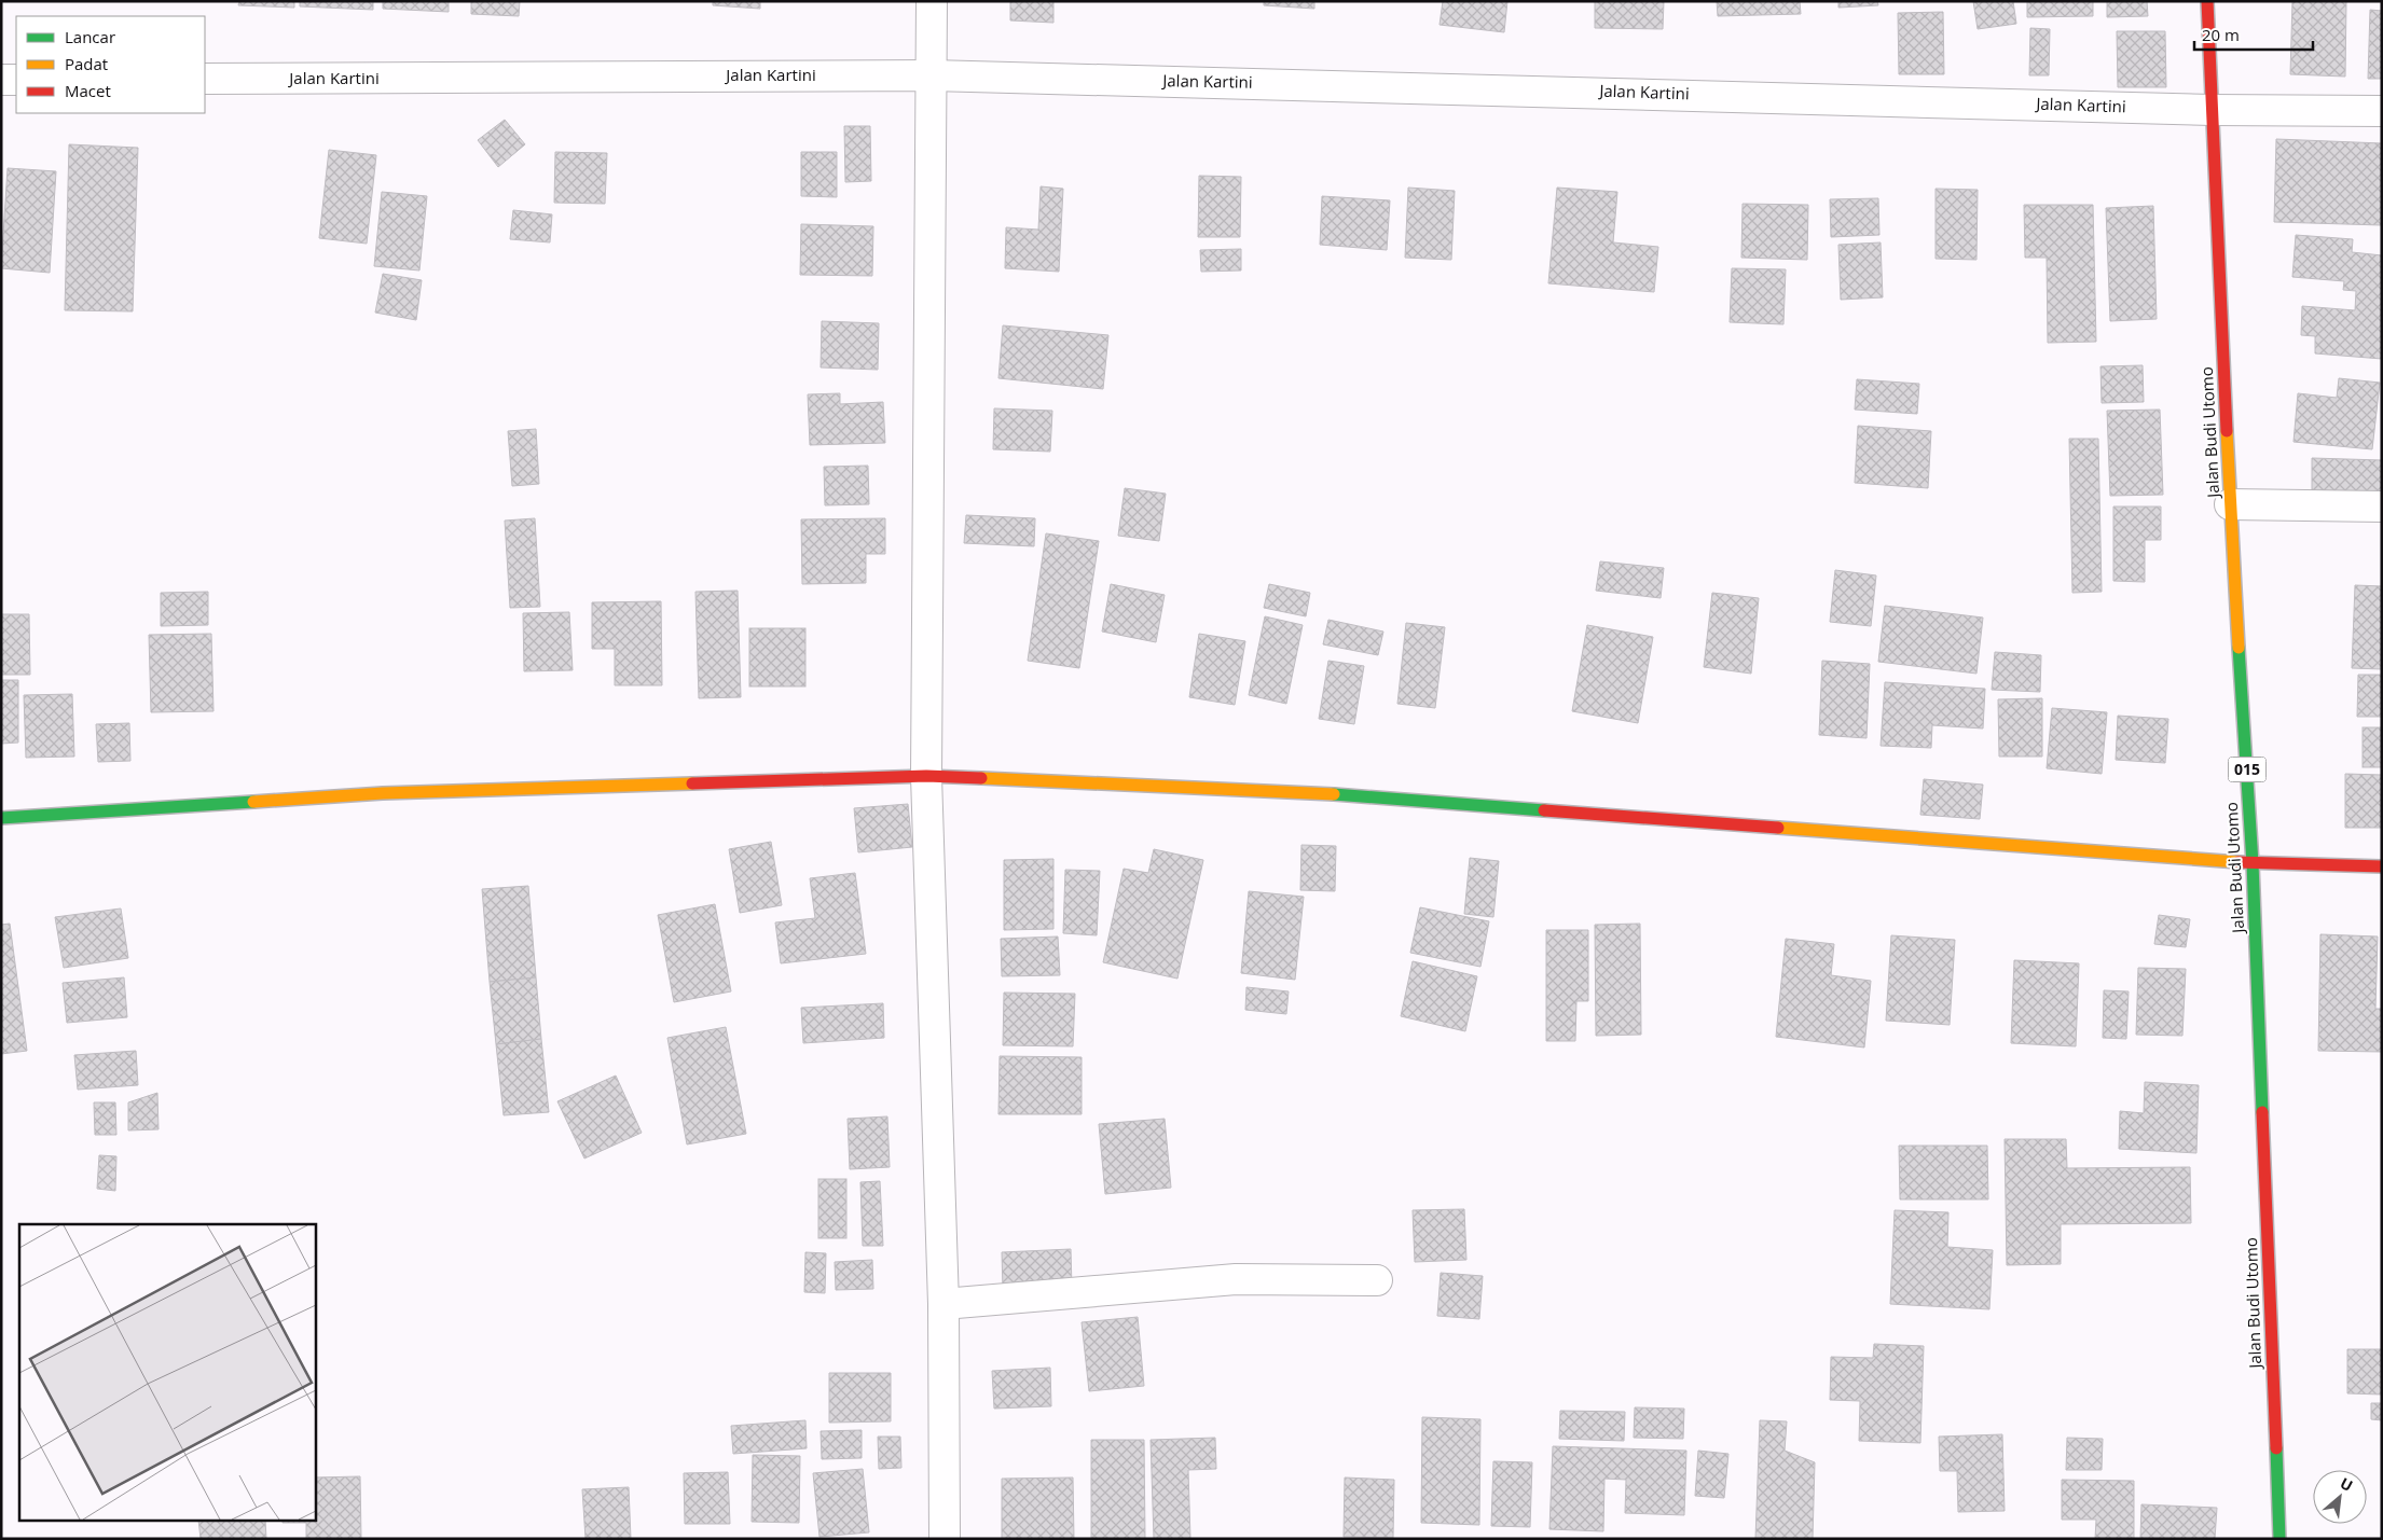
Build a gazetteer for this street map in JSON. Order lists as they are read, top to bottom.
{
  "streets": {
    "street": ["Jalan Kartini", "Jalan Budi Utomo", "015"]
  },
  "crossings": [
    ["Jalan Kartini", "Jalan Budi Utomo"]
  ],
  "legend": ["Lancar", "Padat", "Macet"],
  "scale_bar": "20 m",
  "north": "top right"
}
